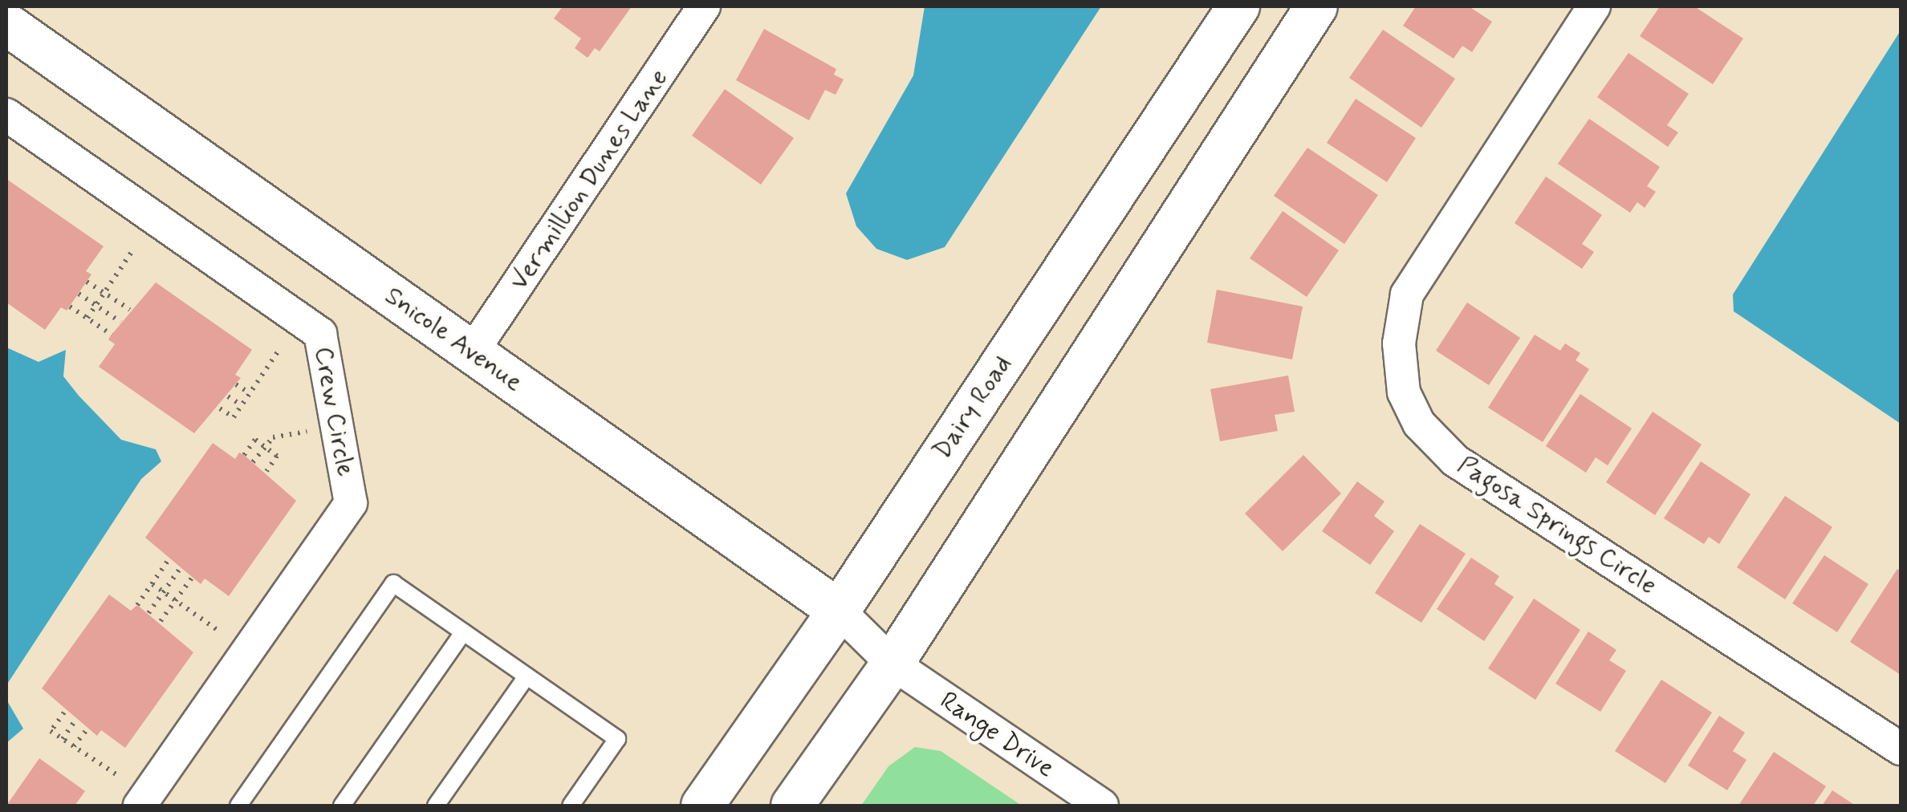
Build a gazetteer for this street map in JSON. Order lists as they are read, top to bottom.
{
  "streets": {
    "street": [
      "Vermillion Dunes Lane",
      "Snicole Avenue",
      "Dairy Road",
      "Crew Circle",
      "Pagosa Springs Circle",
      "Range Drive"
    ]
  },
  "crossings": [
    ["Vermillion Dunes Lane", "Snicole Avenue"],
    ["Snicole Avenue", "Dairy Road"],
    ["Snicole Avenue", "Range Drive"]
  ]
}
